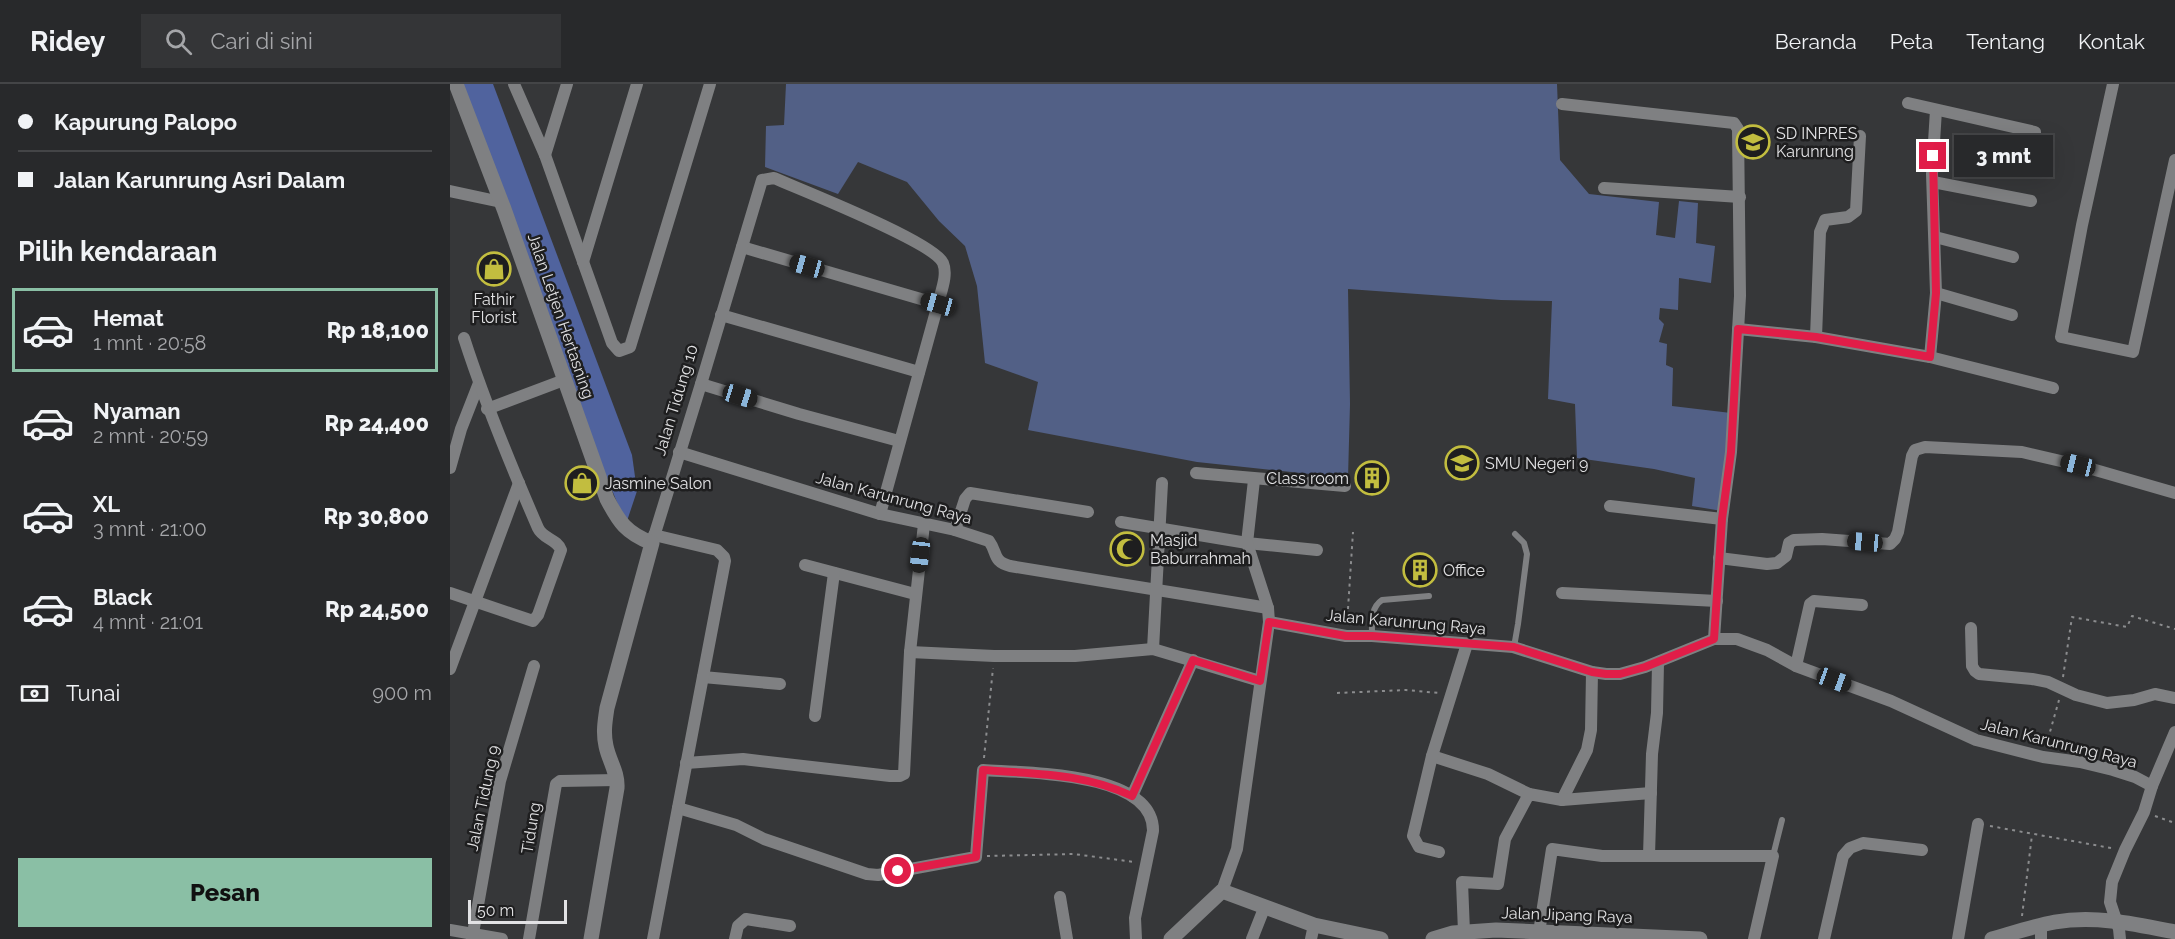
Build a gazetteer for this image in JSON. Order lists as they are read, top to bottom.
{
  "streets": {
    "street": [
      "Jalan Letjen Hertasning",
      "Jalan Tidung 10",
      "Jalan Karunrung Raya",
      "Jalan Tidung 9",
      "Tidung",
      "Jalan Jipang Raya"
    ]
  },
  "crossings": [
    ["Jalan Letjen Hertasning", "Jalan Tidung 10"],
    ["Jalan Tidung 10", "Jalan Karunrung Raya"],
    ["Jalan Tidung 10", "Tidung"]
  ],
  "places": {
    "school or university": ["SD INPRES Karunrung", "SMU Negeri 9"],
    "shop": ["Fathir Florist", "Jasmine Salon"],
    "building": ["Class room", "Office"],
    "mosque": ["Masjid Baburrahmah"]
  },
  "scale_bar": "50 m",
  "page": {
    "header": "Ridey",
    "search": "Cari di sini",
    "nav": [
      "Beranda",
      "Peta",
      "Tentang",
      "Kontak"
    ],
    "banner": ["Kapurung Palopo", "Jalan Karunrung Asri Dalam"],
    "bubble": "3 mnt",
    "heading": "Pilih kendaraan",
    "list": [
      {
        "name": "Hemat",
        "note": "1 mnt · 20:58",
        "value": "Rp 18,100"
      },
      {
        "name": "Nyaman",
        "note": "2 mnt · 20:59",
        "value": "Rp 24,400"
      },
      {
        "name": "XL",
        "note": "3 mnt · 21:00",
        "value": "Rp 30,800"
      },
      {
        "name": "Black",
        "note": "4 mnt · 21:01",
        "value": "Rp 24,500"
      }
    ],
    "pay": ["Tunai", "900 m"],
    "buttons": "Pesan",
    "scale": "50 m"
  }
}
